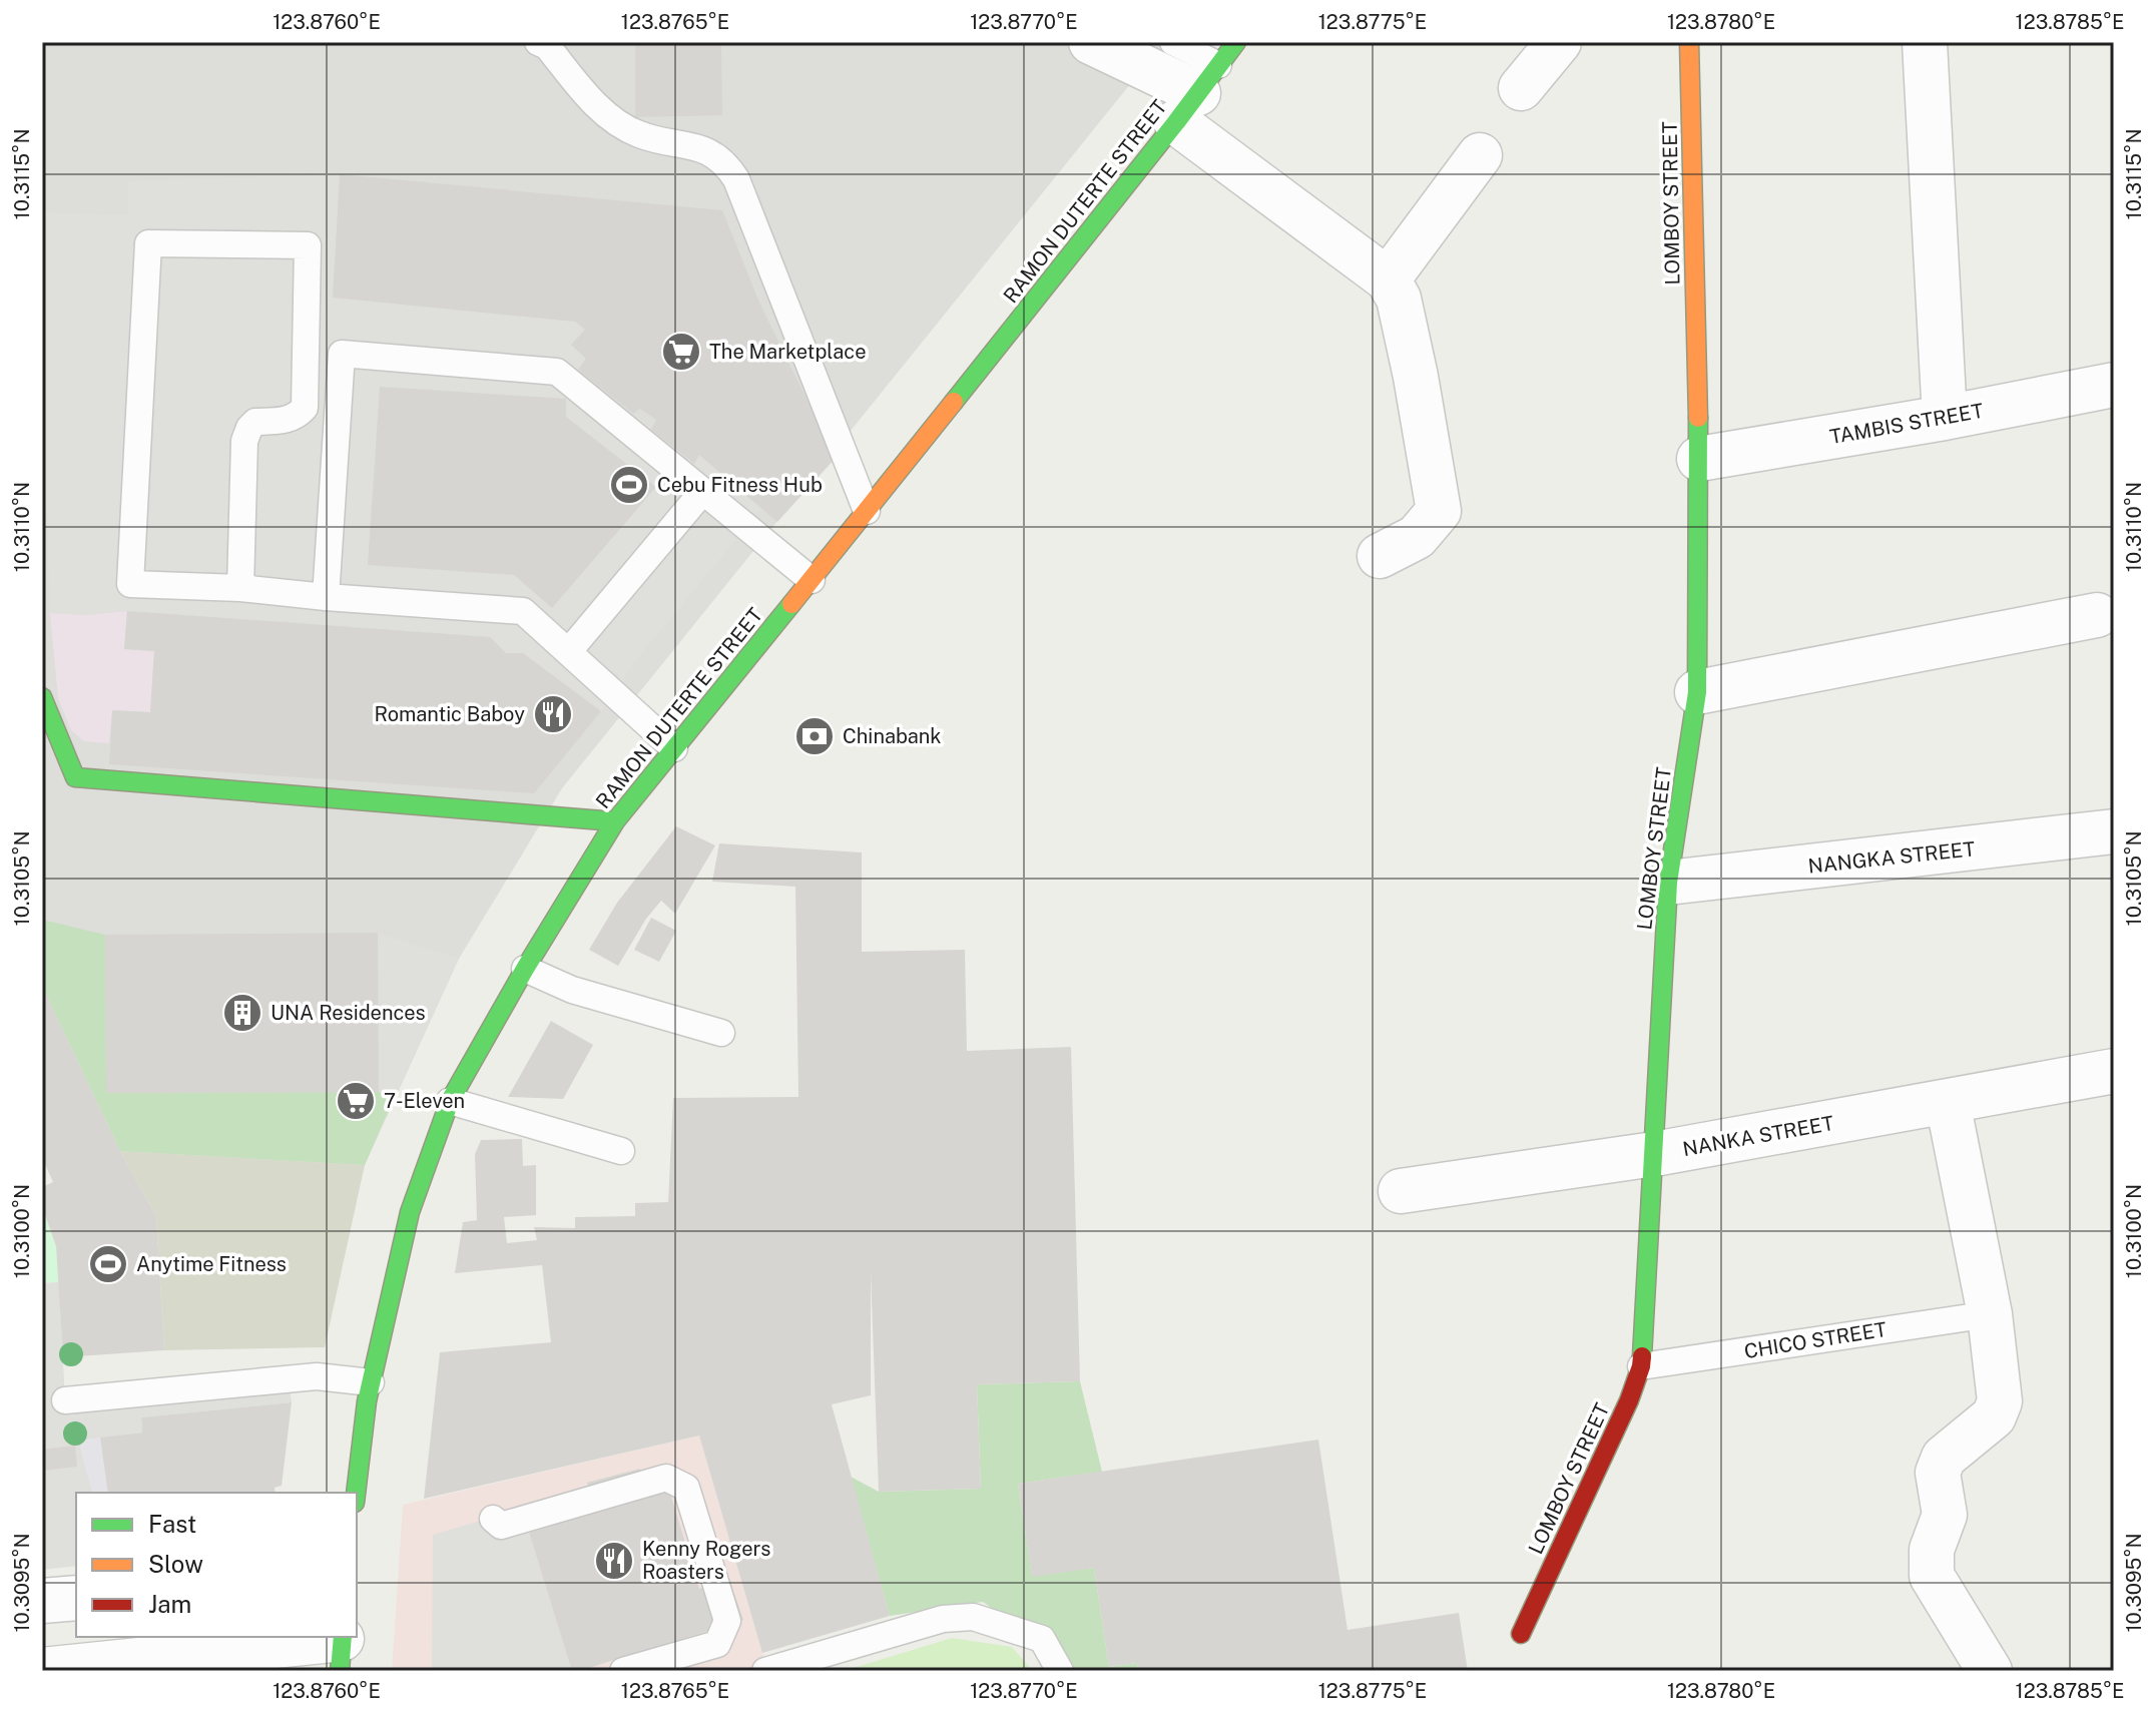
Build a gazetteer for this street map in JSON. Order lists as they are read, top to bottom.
{
  "streets": {
    "street": [
      "RAMON DUTERTE STREET",
      "LOMBOY STREET",
      "TAMBIS STREET",
      "NANGKA STREET",
      "NANKA STREET"
    ],
    "lane": ["CHICO STREET"]
  },
  "crossings": [
    ["LOMBOY STREET", "TAMBIS STREET"],
    ["LOMBOY STREET", "NANGKA STREET"],
    ["LOMBOY STREET", "NANKA STREET"],
    ["LOMBOY STREET", "CHICO STREET"]
  ],
  "places": {
    "supermarket": ["The Marketplace", "7-Eleven"],
    "sports": ["Cebu Fitness Hub", "Anytime Fitness"],
    "restaurant": ["Romantic Baboy", "Kenny Rogers Roasters"],
    "bank": ["Chinabank"],
    "building": ["UNA Residences"]
  },
  "legend": ["Fast", "Slow", "Jam"],
  "coordinates": [
    "123.8760°E",
    "123.8765°E",
    "123.8770°E",
    "123.8775°E",
    "123.8780°E",
    "123.8785°E",
    "10.3115°N",
    "10.3110°N",
    "10.3105°N",
    "10.3100°N",
    "10.3095°N"
  ]
}
